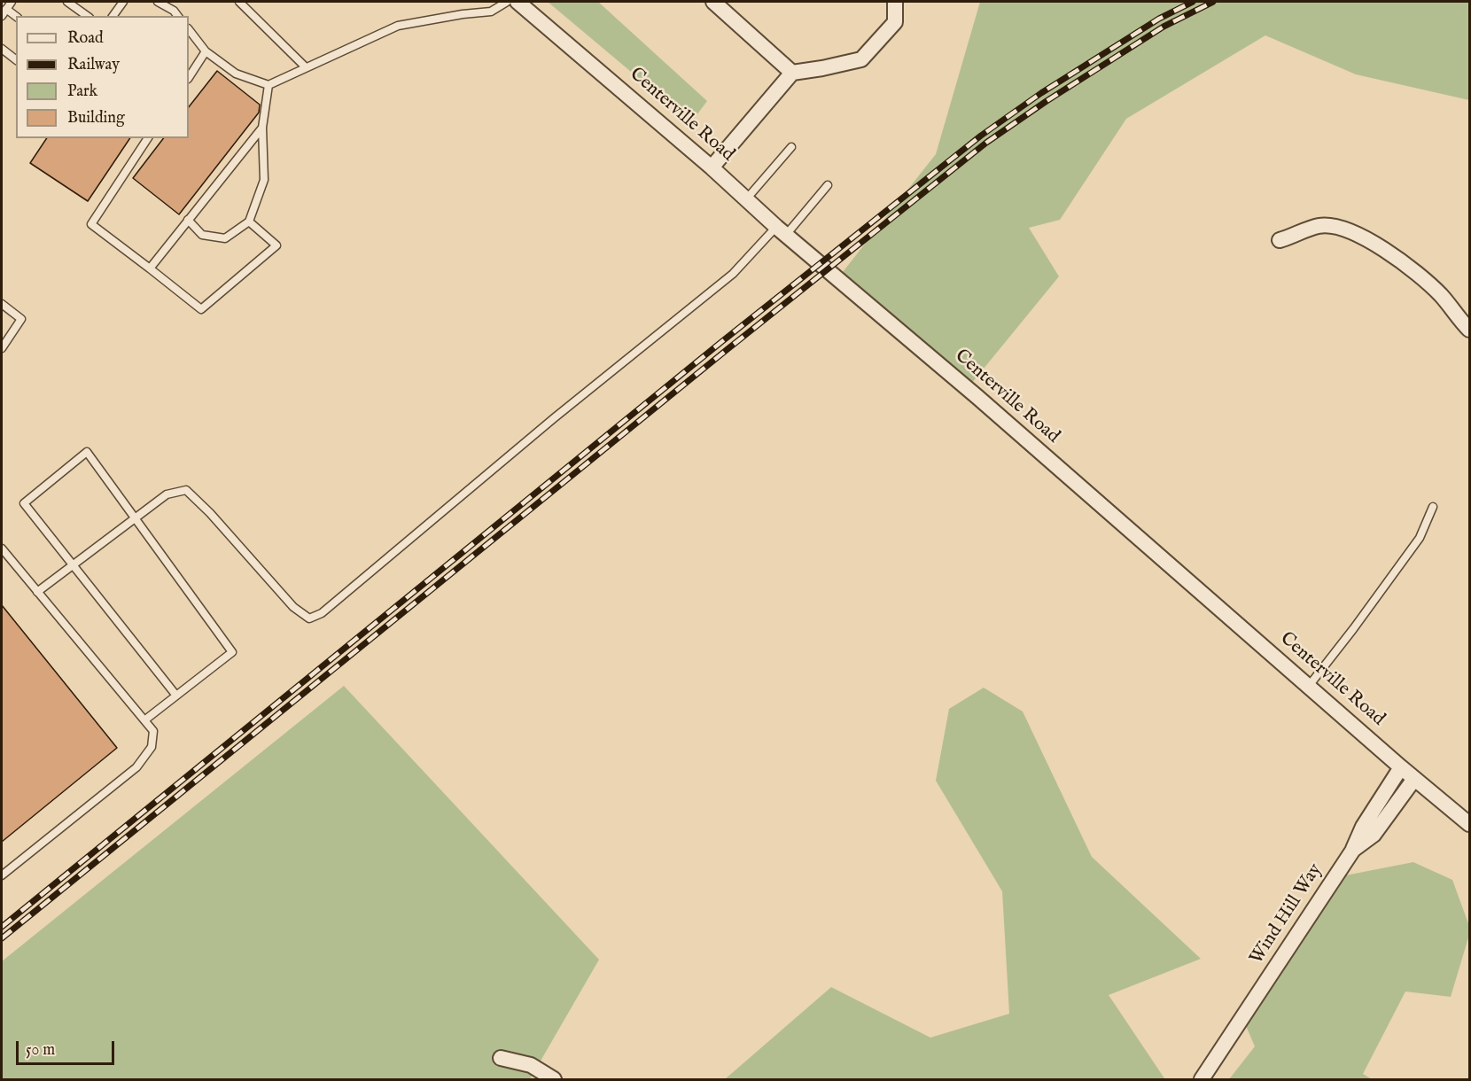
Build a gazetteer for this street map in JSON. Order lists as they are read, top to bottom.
{
  "streets": {
    "street": ["Centerville Road", "Wind Hill Way"]
  },
  "crossings": [
    ["Centerville Road", "Wind Hill Way"]
  ],
  "legend": [
    "Road",
    "Railway",
    "Park",
    "Building"
  ],
  "scale_bar": "50 m"
}
